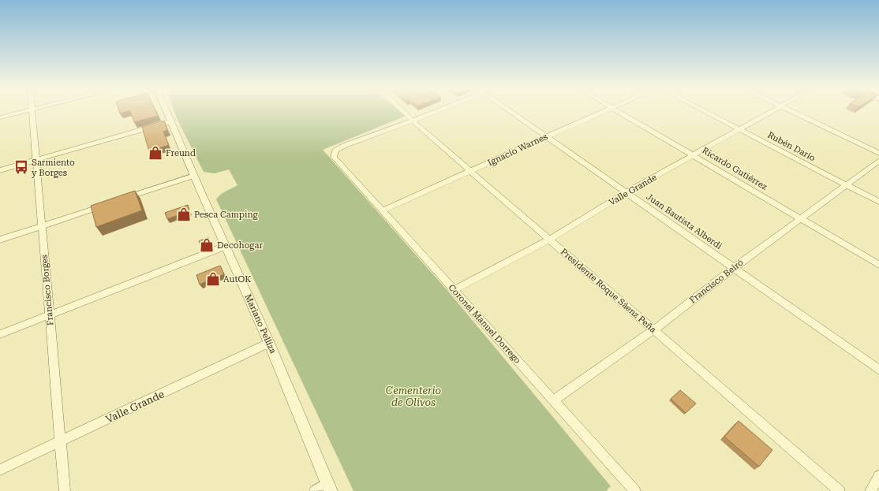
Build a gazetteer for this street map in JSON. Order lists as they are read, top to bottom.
{
  "streets": {
    "street": [
      "Rubén Darío",
      "Ignacio Warnes",
      "Ricardo Gutiérrez",
      "Valle Grande",
      "Juan Bautista Alberdi",
      "Francisco Beiró",
      "Francisco Borges",
      "Presidente Roque Sáenz Peña",
      "Mariano Pelliza",
      "Coronel Manuel Dorrego"
    ]
  },
  "crossings": [
    ["Rubén Darío", "Valle Grande"],
    ["Rubén Darío", "Francisco Beiró"],
    ["Ignacio Warnes", "Juan Bautista Alberdi"],
    ["Ignacio Warnes", "Presidente Roque Sáenz Peña"],
    ["Ignacio Warnes", "Coronel Manuel Dorrego"],
    ["Ricardo Gutiérrez", "Valle Grande"],
    ["Ricardo Gutiérrez", "Francisco Beiró"],
    ["Valle Grande", "Juan Bautista Alberdi"],
    ["Valle Grande", "Francisco Borges"],
    ["Valle Grande", "Presidente Roque Sáenz Peña"],
    ["Valle Grande", "Mariano Pelliza"],
    ["Valle Grande", "Coronel Manuel Dorrego"],
    ["Juan Bautista Alberdi", "Francisco Beiró"],
    ["Francisco Beiró", "Presidente Roque Sáenz Peña"],
    ["Francisco Beiró", "Coronel Manuel Dorrego"],
    ["Presidente Roque Sáenz Peña", "Coronel Manuel Dorrego"]
  ],
  "parks": ["Cementerio de Olivos"],
  "places": {
    "shop": [
      "Freund",
      "Pesca Camping",
      "Decohogar",
      "AutOK"
    ],
    "bus stop": ["Sarmiento y Borges"]
  }
}
